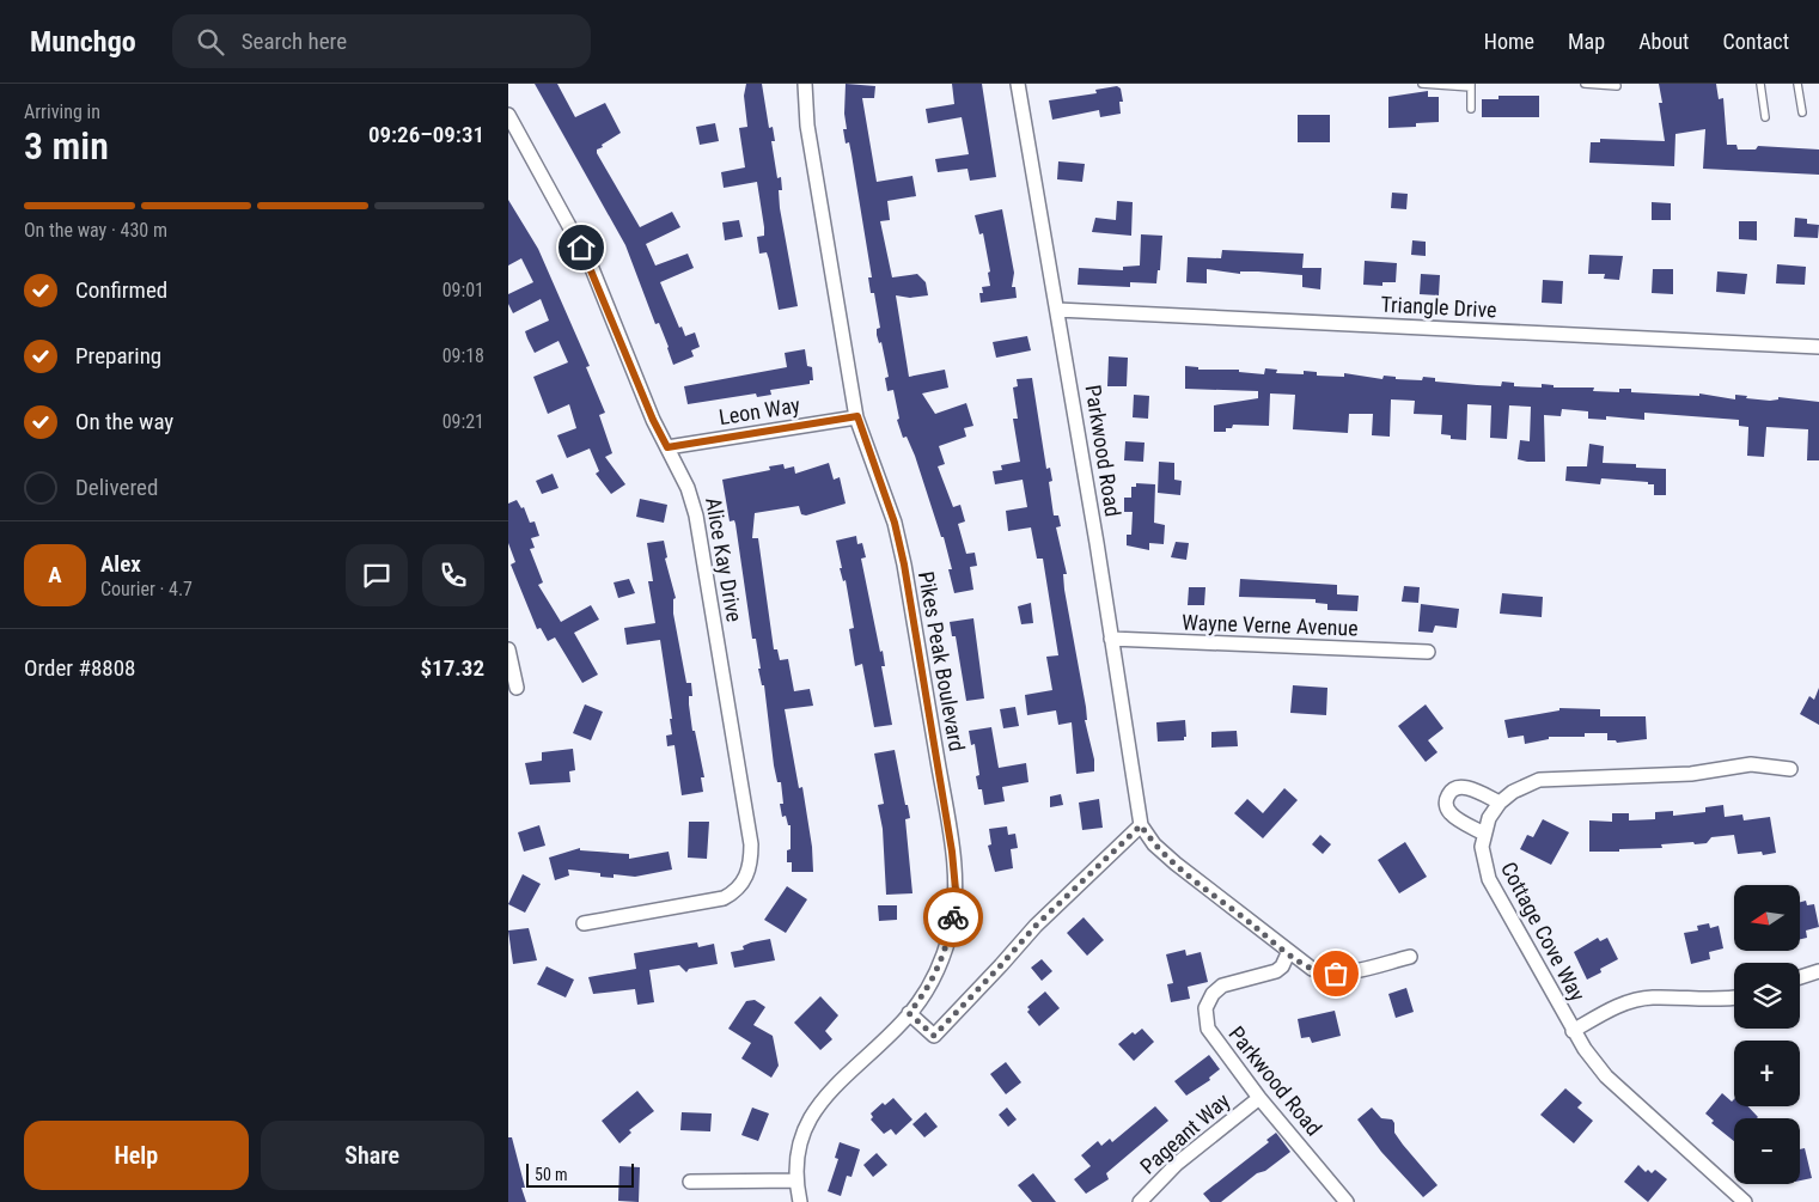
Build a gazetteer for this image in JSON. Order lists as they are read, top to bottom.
{
  "streets": {
    "street": [
      "Triangle Drive",
      "Leon Way",
      "Parkwood Road",
      "Alice Kay Drive",
      "Wayne Verne Avenue",
      "Pikes Peak Boulevard",
      "Cottage Cove Way",
      "Pageant Way"
    ]
  },
  "crossings": [
    ["Triangle Drive", "Parkwood Road"],
    ["Leon Way", "Alice Kay Drive"],
    ["Leon Way", "Pikes Peak Boulevard"],
    ["Parkwood Road", "Wayne Verne Avenue"],
    ["Parkwood Road", "Pageant Way"]
  ],
  "scale_bar": "50 m",
  "north": "left",
  "page": {
    "header": "Munchgo",
    "search": "Search here",
    "nav": [
      "Home",
      "Map",
      "About",
      "Contact"
    ],
    "heading": ["3 min", "Arriving in", "09:26–09:31"],
    "panel": [
      "Alex",
      "Courier · 4.7",
      "Order #8808",
      "$17.32"
    ],
    "bar": "On the way · 430 m",
    "list": [
      ["Confirmed", "09:01"],
      ["Preparing", "09:18"],
      ["On the way", "09:21"],
      "Delivered"
    ],
    "round": "A",
    "map_buttons": ["+", "−"],
    "buttons": ["Help", "Share"],
    "scale": "50 m"
  }
}
